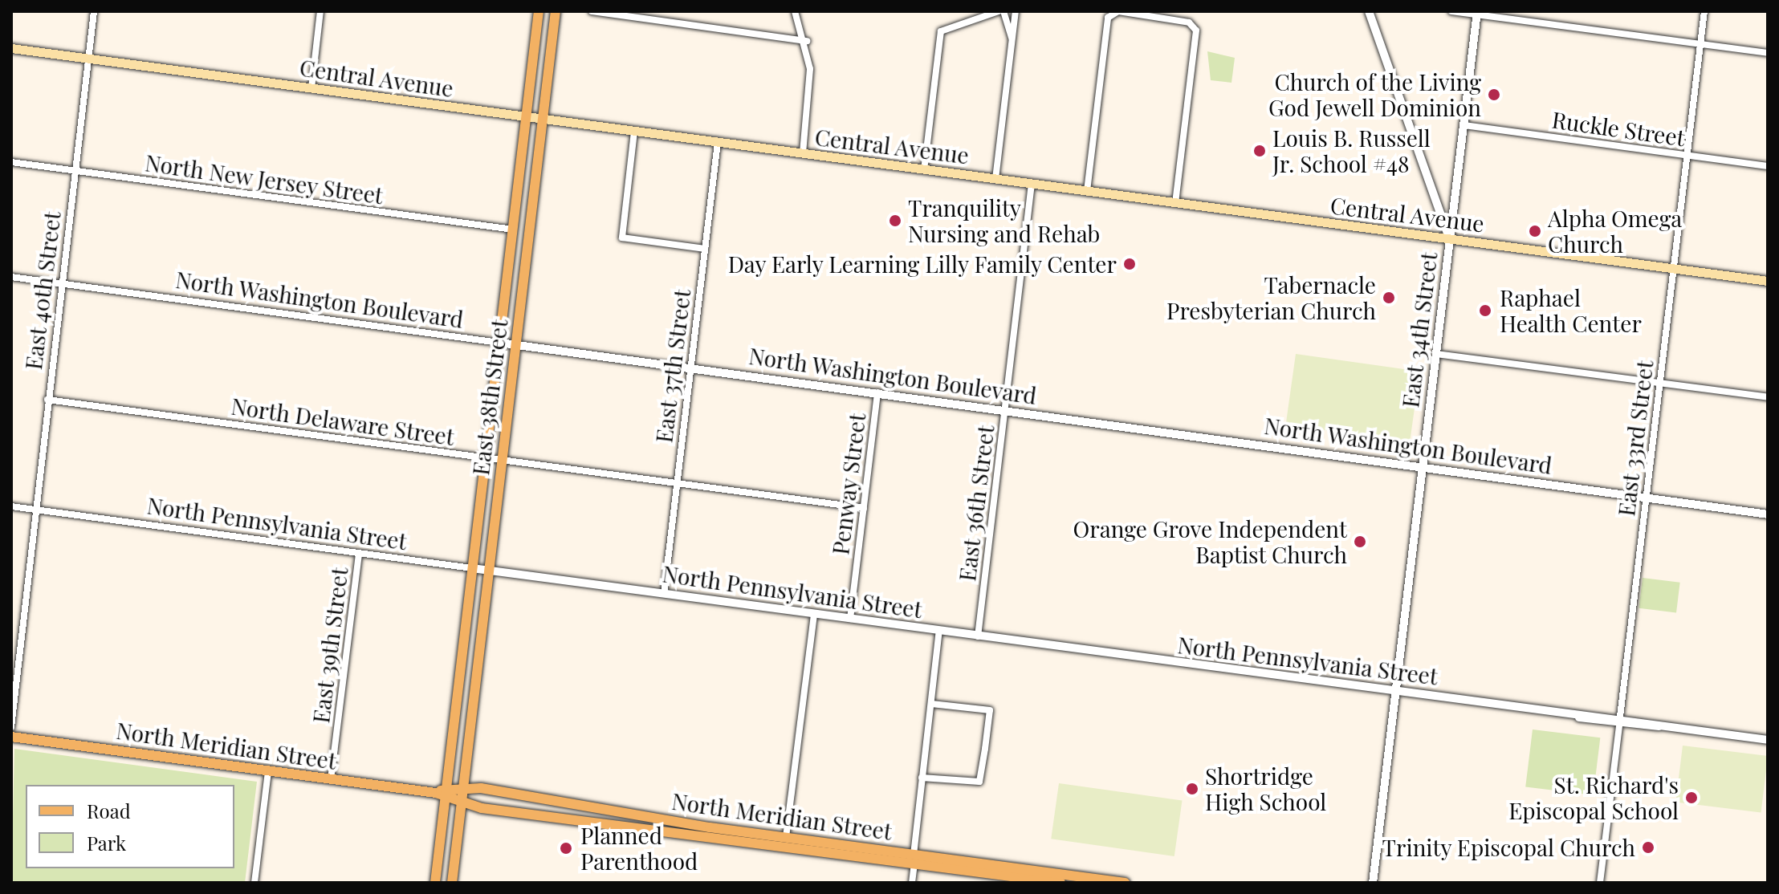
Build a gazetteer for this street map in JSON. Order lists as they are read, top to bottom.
{
  "streets": {
    "main road": ["Central Avenue", "East 38th Street", "North Meridian Street"],
    "street": [
      "Ruckle Street",
      "North New Jersey Street",
      "East 40th Street",
      "North Washington Boulevard",
      "East 34th Street",
      "East 37th Street",
      "North Delaware Street",
      "East 33rd Street",
      "Penway Street",
      "East 36th Street",
      "North Pennsylvania Street",
      "East 39th Street"
    ]
  },
  "crossings": [
    ["Central Avenue", "East 40th Street"],
    ["Central Avenue", "East 34th Street"],
    ["Central Avenue", "East 37th Street"],
    ["Central Avenue", "East 38th Street"],
    ["Central Avenue", "East 33rd Street"],
    ["Central Avenue", "East 36th Street"],
    ["Ruckle Street", "East 34th Street"],
    ["Ruckle Street", "East 33rd Street"],
    ["North New Jersey Street", "East 40th Street"],
    ["North New Jersey Street", "East 38th Street"],
    ["East 40th Street", "North Washington Boulevard"],
    ["East 40th Street", "North Delaware Street"],
    ["East 40th Street", "North Pennsylvania Street"],
    ["North Washington Boulevard", "East 34th Street"],
    ["North Washington Boulevard", "East 37th Street"],
    ["North Washington Boulevard", "East 38th Street"],
    ["North Washington Boulevard", "East 33rd Street"],
    ["North Washington Boulevard", "Penway Street"],
    ["North Washington Boulevard", "East 36th Street"],
    ["East 34th Street", "North Pennsylvania Street"],
    ["East 37th Street", "North Delaware Street"],
    ["East 37th Street", "North Pennsylvania Street"],
    ["East 38th Street", "North Delaware Street"],
    ["East 38th Street", "North Pennsylvania Street"],
    ["East 38th Street", "North Meridian Street"],
    ["North Delaware Street", "Penway Street"],
    ["East 33rd Street", "North Pennsylvania Street"],
    ["Penway Street", "North Pennsylvania Street"],
    ["East 36th Street", "North Pennsylvania Street"],
    ["North Pennsylvania Street", "East 39th Street"],
    ["East 39th Street", "North Meridian Street"]
  ],
  "places": [
    "Church of the Living God Jewell Dominion",
    "Louis B. Russell Jr. School #48",
    "Tranquility Nursing and Rehab",
    "Alpha Omega Church",
    "Day Early Learning Lilly Family Center",
    "Tabernacle Presbyterian Church",
    "Raphael Health Center",
    "Orange Grove Independent Baptist Church",
    "Shortridge High School",
    "St. Richard's Episcopal School",
    "Trinity Episcopal Church",
    "Planned Parenthood"
  ],
  "legend": ["Road", "Park"]
}
